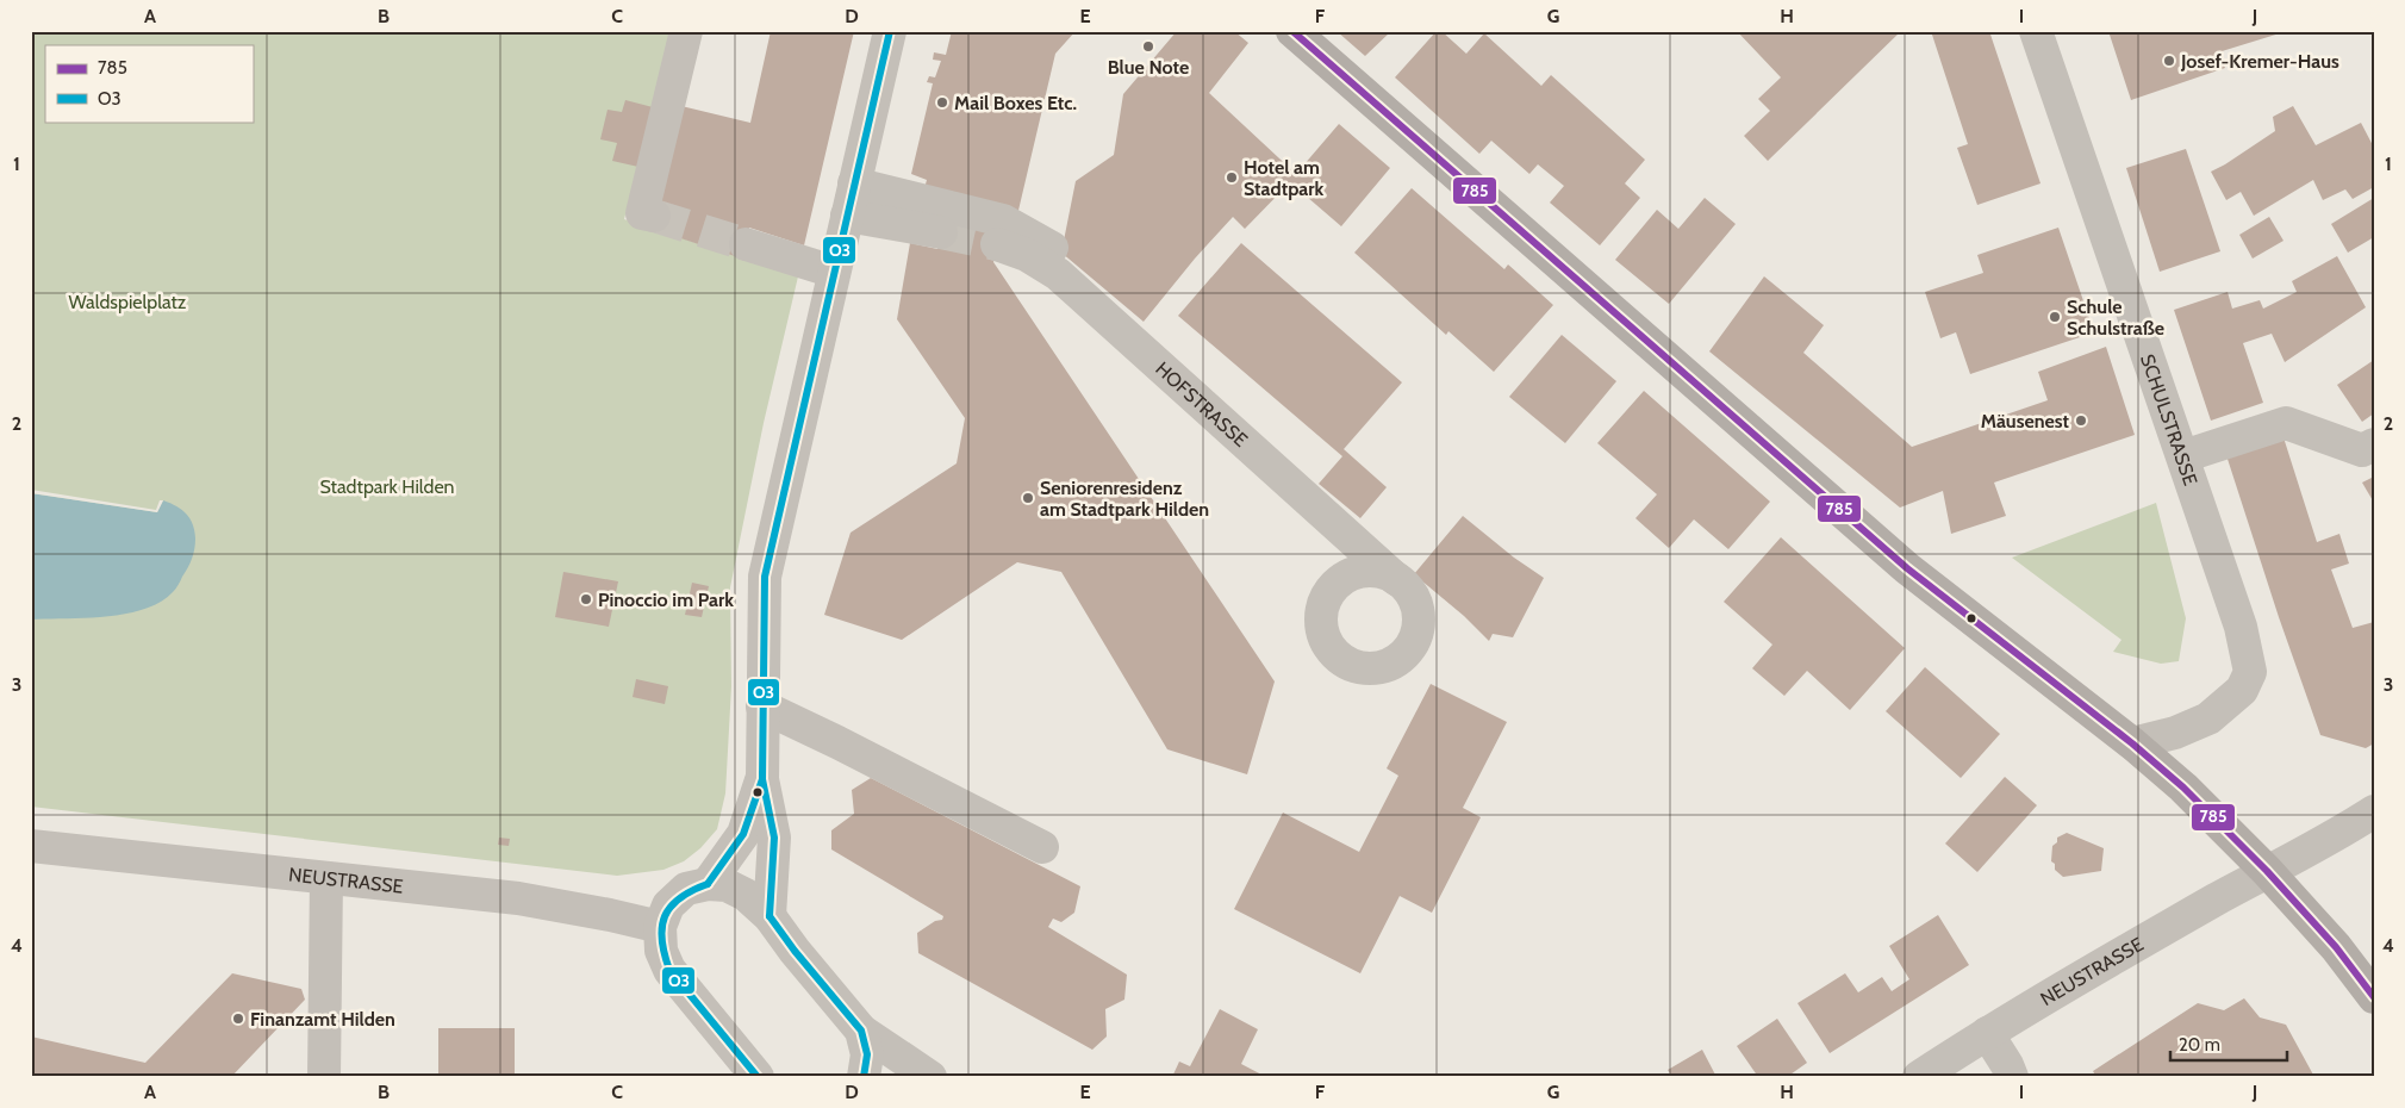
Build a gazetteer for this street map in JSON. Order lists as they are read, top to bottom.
{
  "streets": {
    "street": ["HOFSTRASSE", "SCHULSTRASSE", "NEUSTRASSE"]
  },
  "parks": ["Waldspielplatz", "Stadtpark Hilden"],
  "places": [
    "Blue Note",
    "Josef-Kremer-Haus",
    "Mail Boxes Etc.",
    "Hotel am Stadtpark",
    "Schule Schulstraße",
    "Mäusenest",
    "Seniorenresidenz am Stadtpark Hilden",
    "Pinoccio im Park",
    "Finanzamt Hilden"
  ],
  "lines": ["transit line 785", "transit line O3"],
  "legend": ["785", "O3"],
  "scale_bar": "20 m",
  "grid": {
    "columns": [
      "A",
      "B",
      "C",
      "D",
      "E",
      "F",
      "G",
      "H",
      "I",
      "J"
    ],
    "rows": [
      "1",
      "2",
      "3",
      "4"
    ]
  }
}
